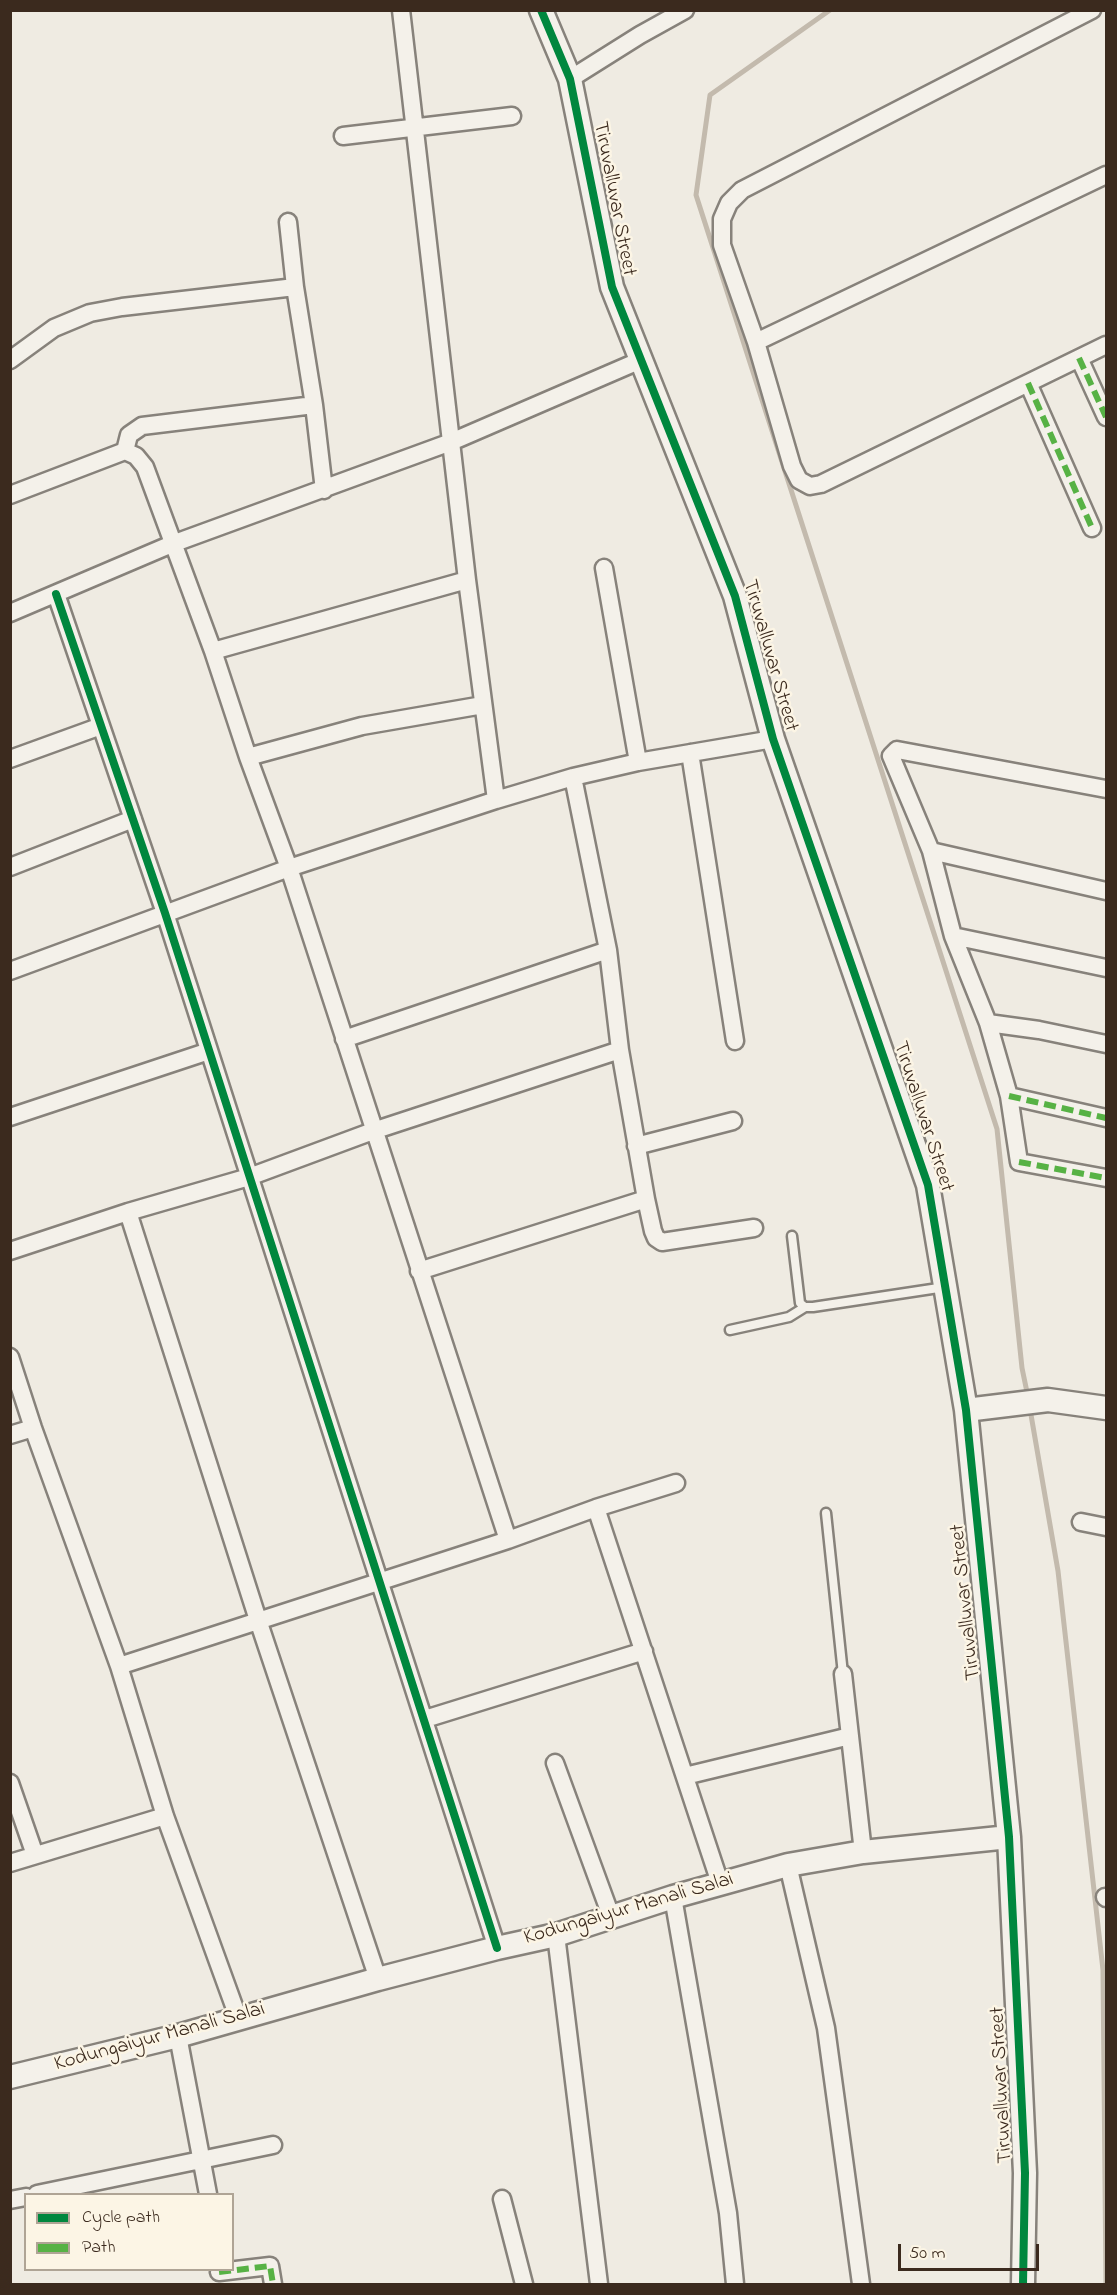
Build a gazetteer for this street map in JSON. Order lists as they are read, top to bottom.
{
  "streets": {
    "street": ["Tiruvalluvar Street", "Kodungaiyur Manali Salai"]
  },
  "crossings": [
    ["Tiruvalluvar Street", "Kodungaiyur Manali Salai"]
  ],
  "legend": ["Cycle path", "Path"],
  "scale_bar": "50 m"
}
